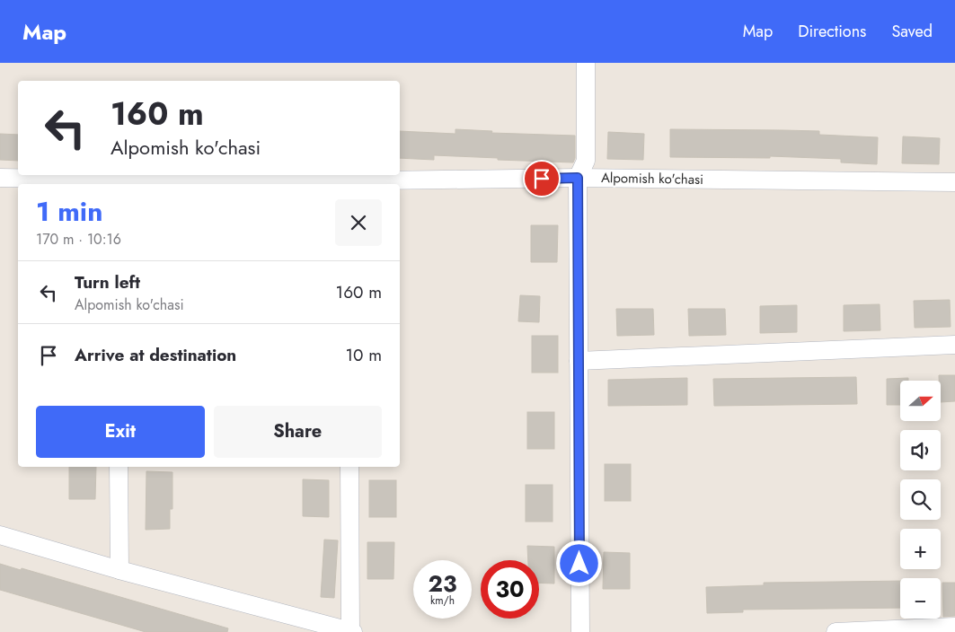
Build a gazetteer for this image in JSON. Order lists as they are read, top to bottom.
{
  "streets": {
    "street": ["Alpomish ko'chasi"]
  },
  "north": "right",
  "page": {
    "header": "Map",
    "nav": ["Map", "Directions", "Saved"],
    "turn": ["160 m", "Alpomish ko'chasi"],
    "heading": ["1 min", "170 m · 10:16"],
    "list": [
      {
        "name": "Turn left",
        "note": "Alpomish ko'chasi",
        "value": "160 m"
      },
      {
        "name": "Arrive at destination",
        "value": "10 m"
      }
    ],
    "map_buttons": ["+", "−"],
    "buttons": ["Exit", "Share"],
    "speed": "23 km/h",
    "limit": "30"
  }
}
